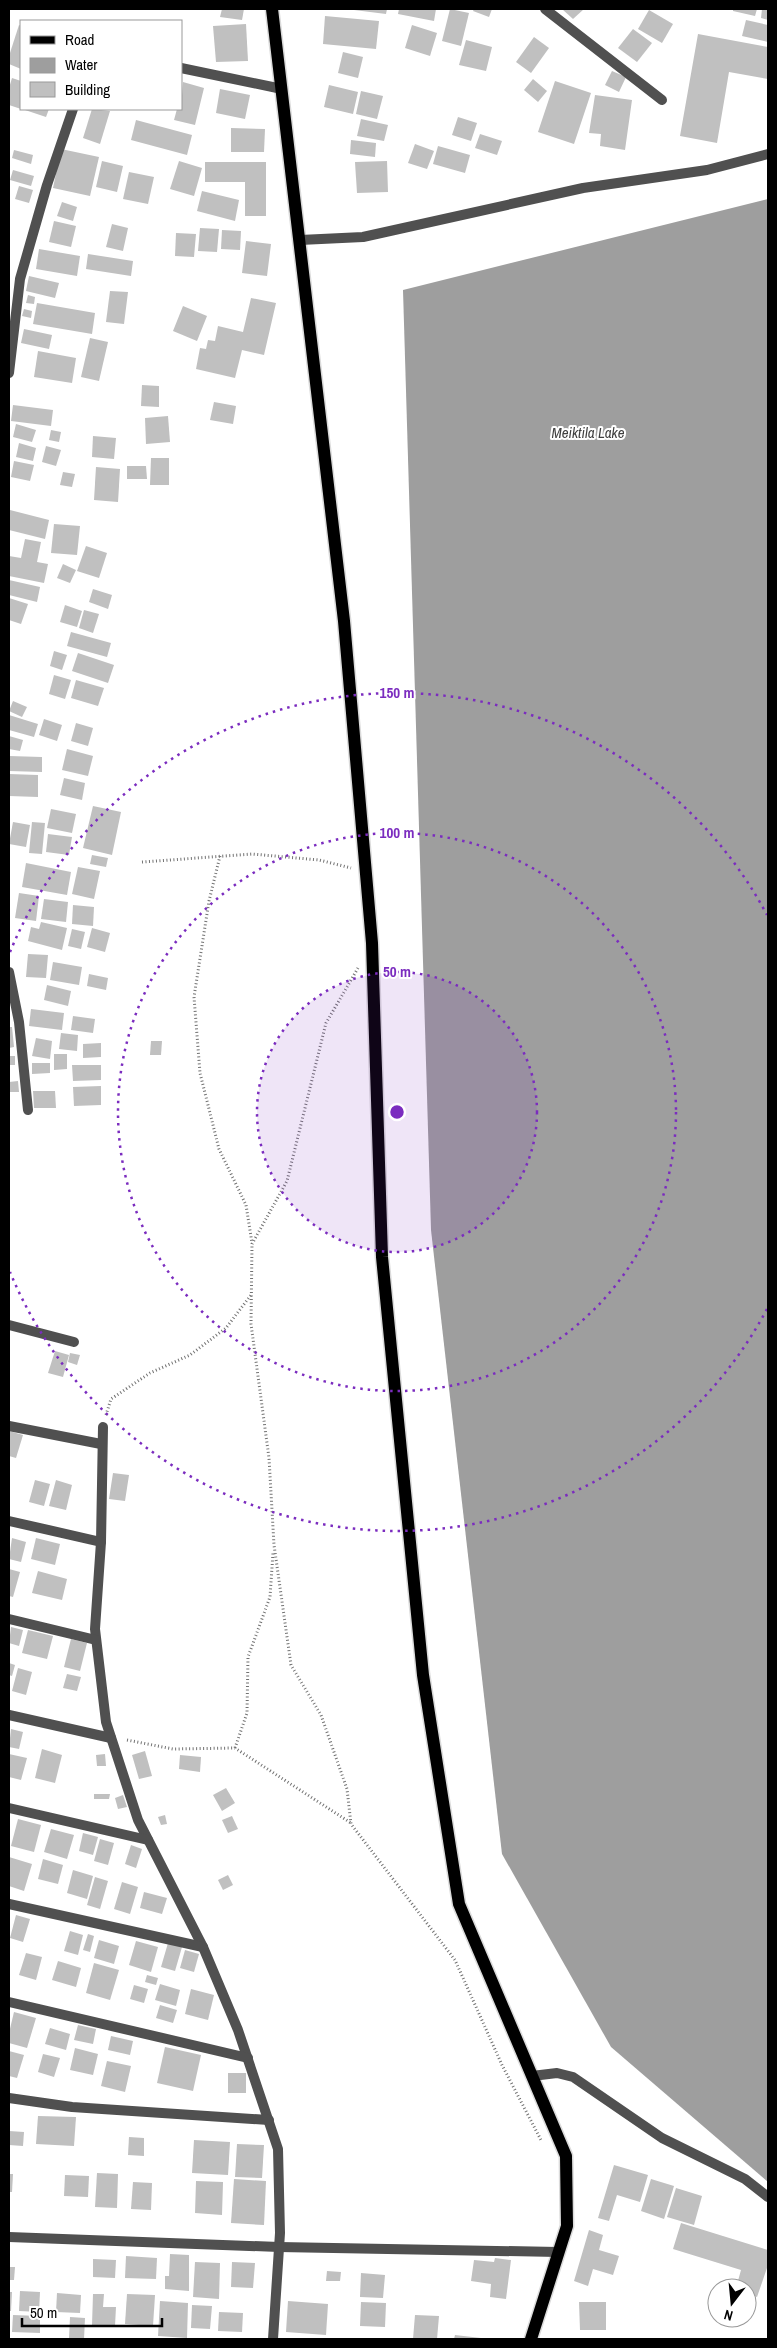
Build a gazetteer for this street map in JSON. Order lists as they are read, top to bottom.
{
  "water": ["Meiktila Lake"],
  "legend": ["Road", "Water", "Building"],
  "scale_bar": "50 m",
  "north": "bottom",
  "rings": ["150 m", "100 m", "50 m"]
}
